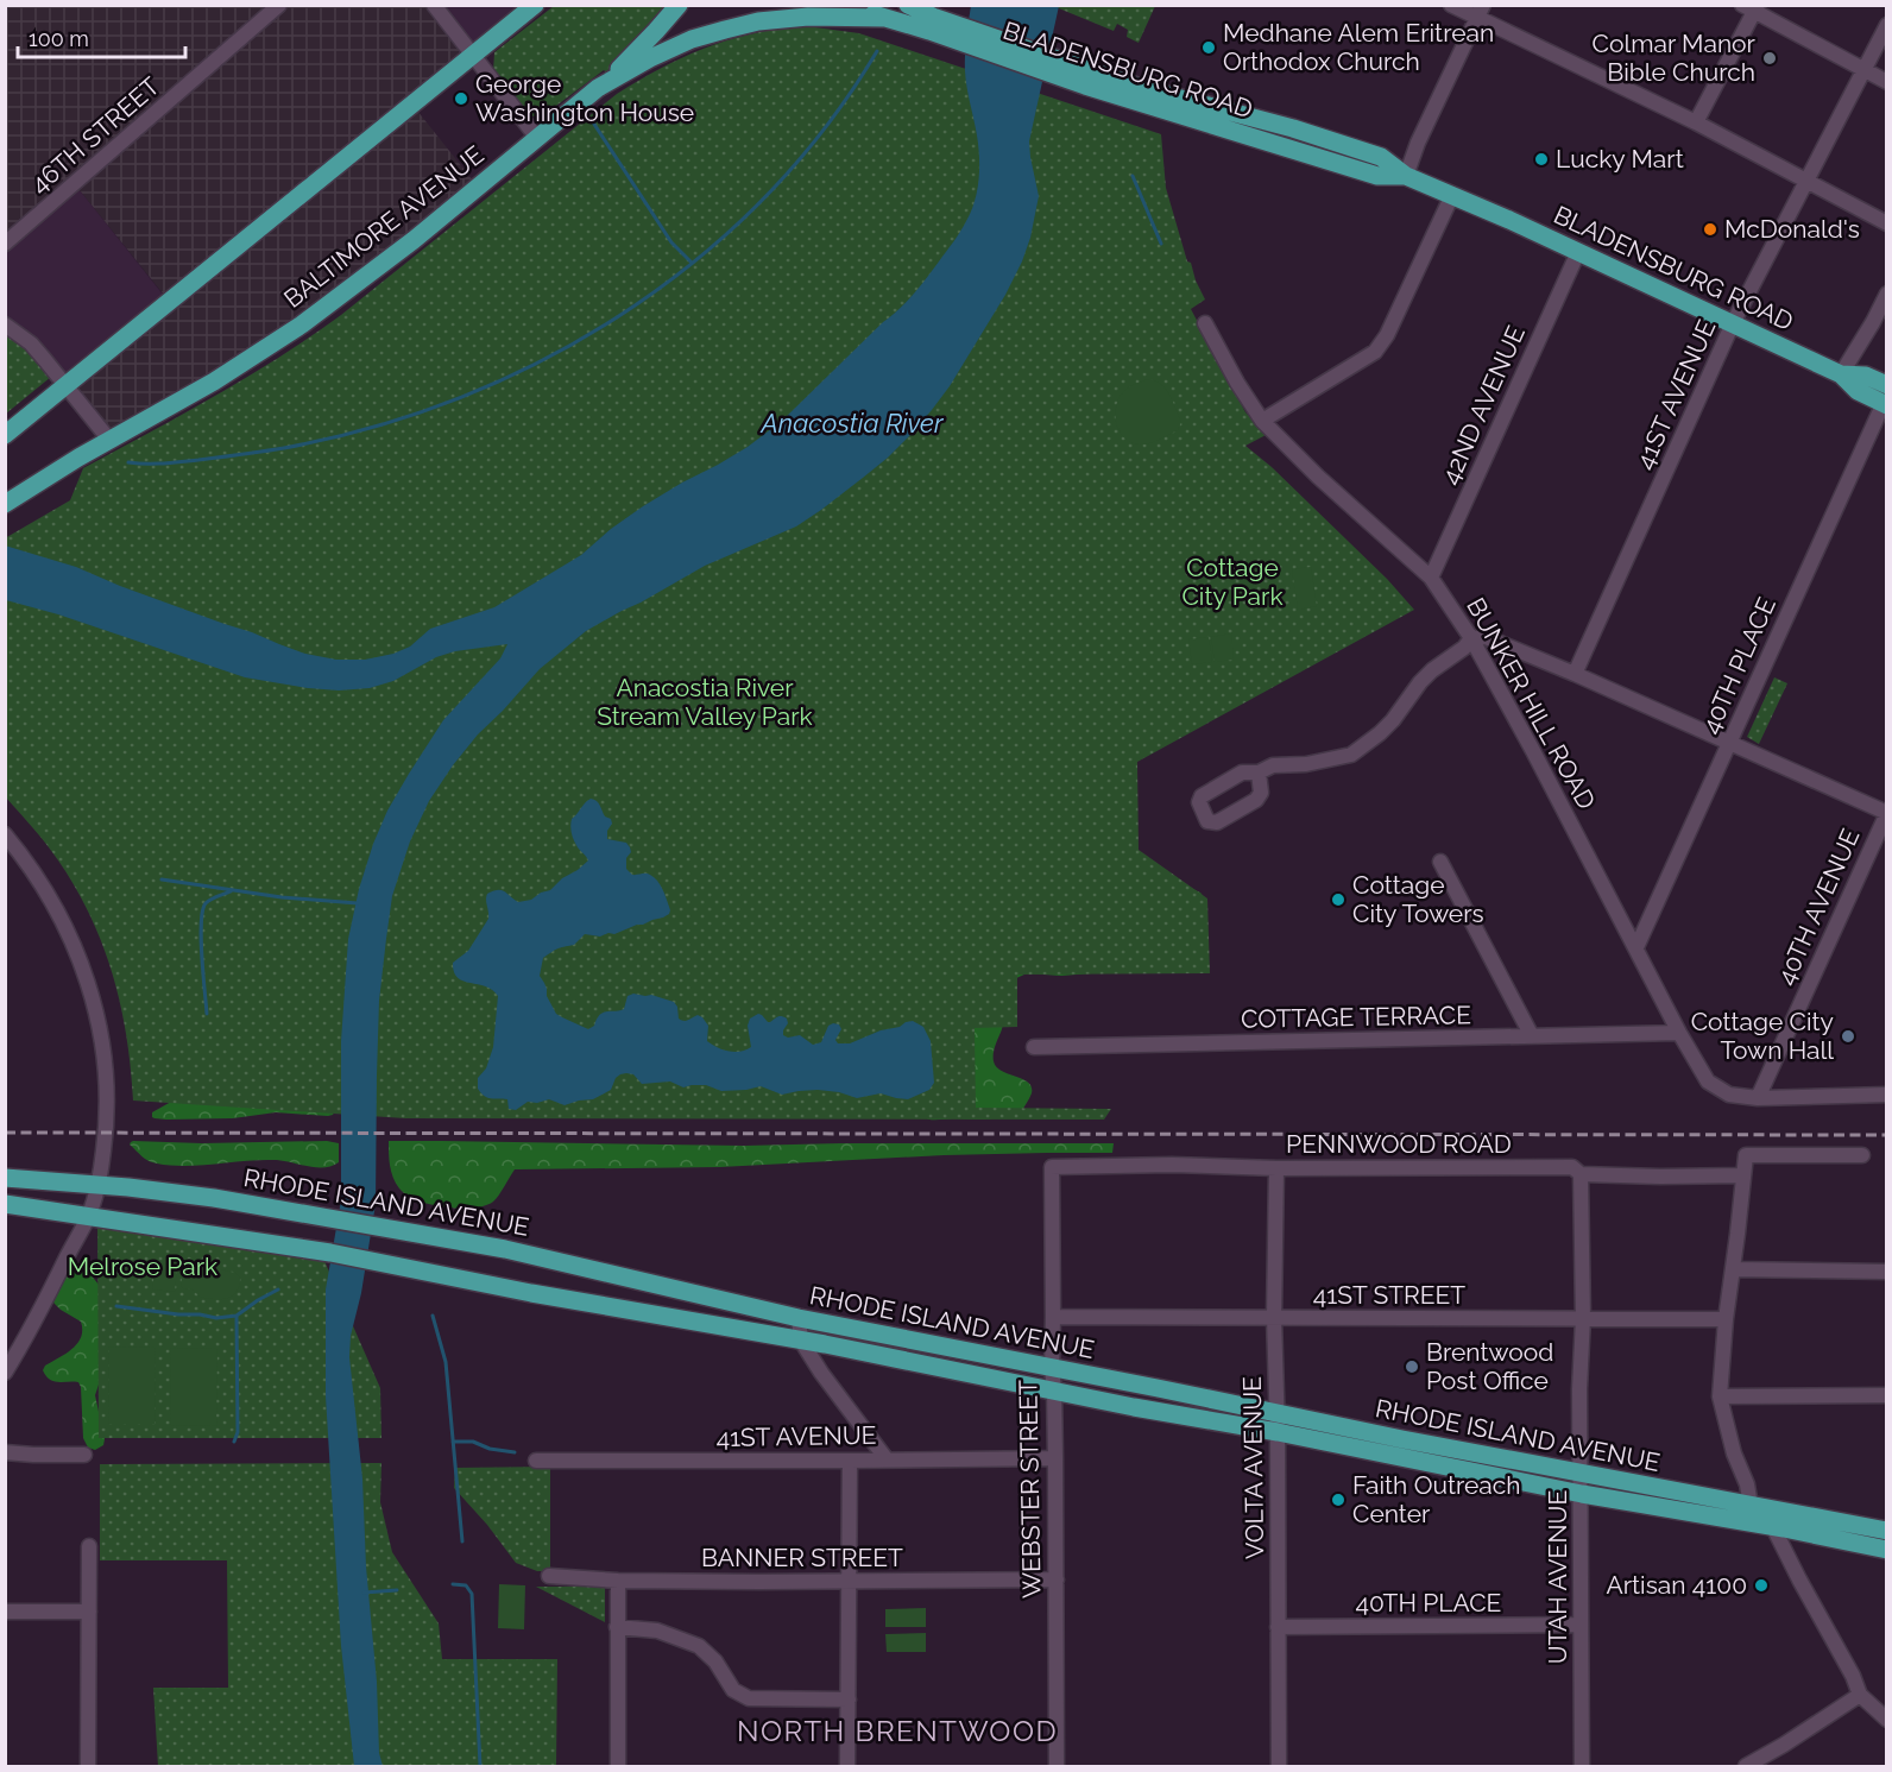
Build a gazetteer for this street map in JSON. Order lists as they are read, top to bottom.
{
  "streets": {
    "main road": ["BLADENSBURG ROAD", "BALTIMORE AVENUE", "RHODE ISLAND AVENUE"],
    "street": [
      "46TH STREET",
      "41ST AVENUE",
      "42ND AVENUE",
      "40TH PLACE",
      "BUNKER HILL ROAD",
      "40TH AVENUE",
      "COTTAGE TERRACE",
      "PENNWOOD ROAD",
      "41ST STREET",
      "VOLTA AVENUE",
      "WEBSTER STREET",
      "BANNER STREET",
      "UTAH AVENUE"
    ]
  },
  "crossings": [
    ["BLADENSBURG ROAD", "BALTIMORE AVENUE"],
    ["BLADENSBURG ROAD", "41ST AVENUE"],
    ["BLADENSBURG ROAD", "42ND AVENUE"],
    ["BLADENSBURG ROAD", "40TH PLACE"],
    ["41ST AVENUE", "WEBSTER STREET"],
    ["42ND AVENUE", "BUNKER HILL ROAD"],
    ["40TH PLACE", "BUNKER HILL ROAD"],
    ["40TH PLACE", "VOLTA AVENUE"],
    ["40TH PLACE", "UTAH AVENUE"],
    ["BUNKER HILL ROAD", "40TH AVENUE"],
    ["BUNKER HILL ROAD", "COTTAGE TERRACE"],
    ["PENNWOOD ROAD", "VOLTA AVENUE"],
    ["PENNWOOD ROAD", "WEBSTER STREET"],
    ["PENNWOOD ROAD", "UTAH AVENUE"],
    ["RHODE ISLAND AVENUE", "VOLTA AVENUE"],
    ["RHODE ISLAND AVENUE", "WEBSTER STREET"],
    ["RHODE ISLAND AVENUE", "UTAH AVENUE"],
    ["41ST STREET", "VOLTA AVENUE"],
    ["41ST STREET", "WEBSTER STREET"],
    ["41ST STREET", "UTAH AVENUE"],
    ["WEBSTER STREET", "BANNER STREET"]
  ],
  "districts": ["NORTH BRENTWOOD"],
  "water": ["Anacostia River"],
  "parks": ["Cottage City Park", "Anacostia River Stream Valley Park", "Melrose Park"],
  "places": [
    "Medhane Alem Eritrean Orthodox Church",
    "Colmar Manor Bible Church",
    "George Washington House",
    "Lucky Mart",
    "McDonald's",
    "Cottage City Towers",
    "Cottage City Town Hall",
    "Brentwood Post Office",
    "Faith Outreach Center",
    "Artisan 4100"
  ],
  "scale_bar": "100 m"
}
